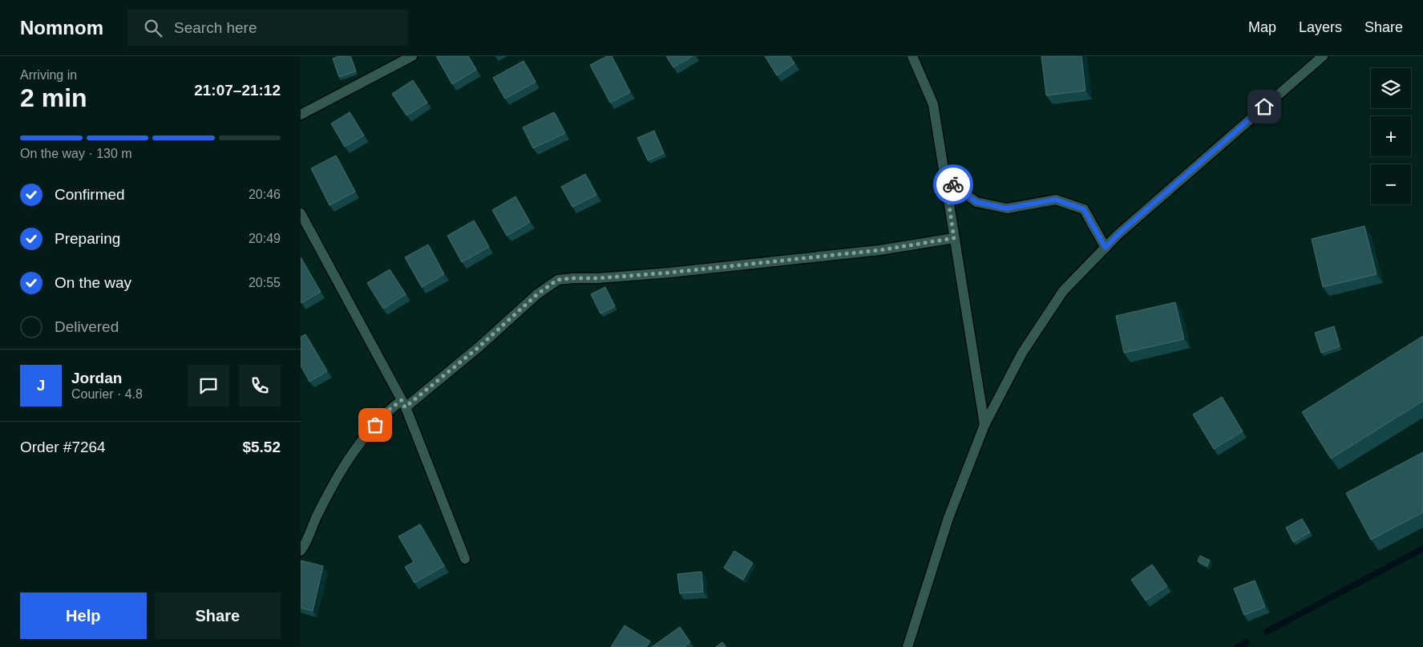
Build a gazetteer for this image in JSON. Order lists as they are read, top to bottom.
{
  "page": {
    "header": "Nomnom",
    "search": "Search here",
    "nav": ["Map", "Layers", "Share"],
    "heading": ["2 min", "Arriving in", "21:07–21:12"],
    "panel": [
      "Jordan",
      "Courier · 4.8",
      "Order #7264",
      "$5.52"
    ],
    "map_buttons": ["+", "−"],
    "bar": "On the way · 130 m",
    "list": [
      ["Confirmed", "20:46"],
      ["Preparing", "20:49"],
      ["On the way", "20:55"],
      "Delivered"
    ],
    "round": "J",
    "buttons": ["Help", "Share"]
  }
}
